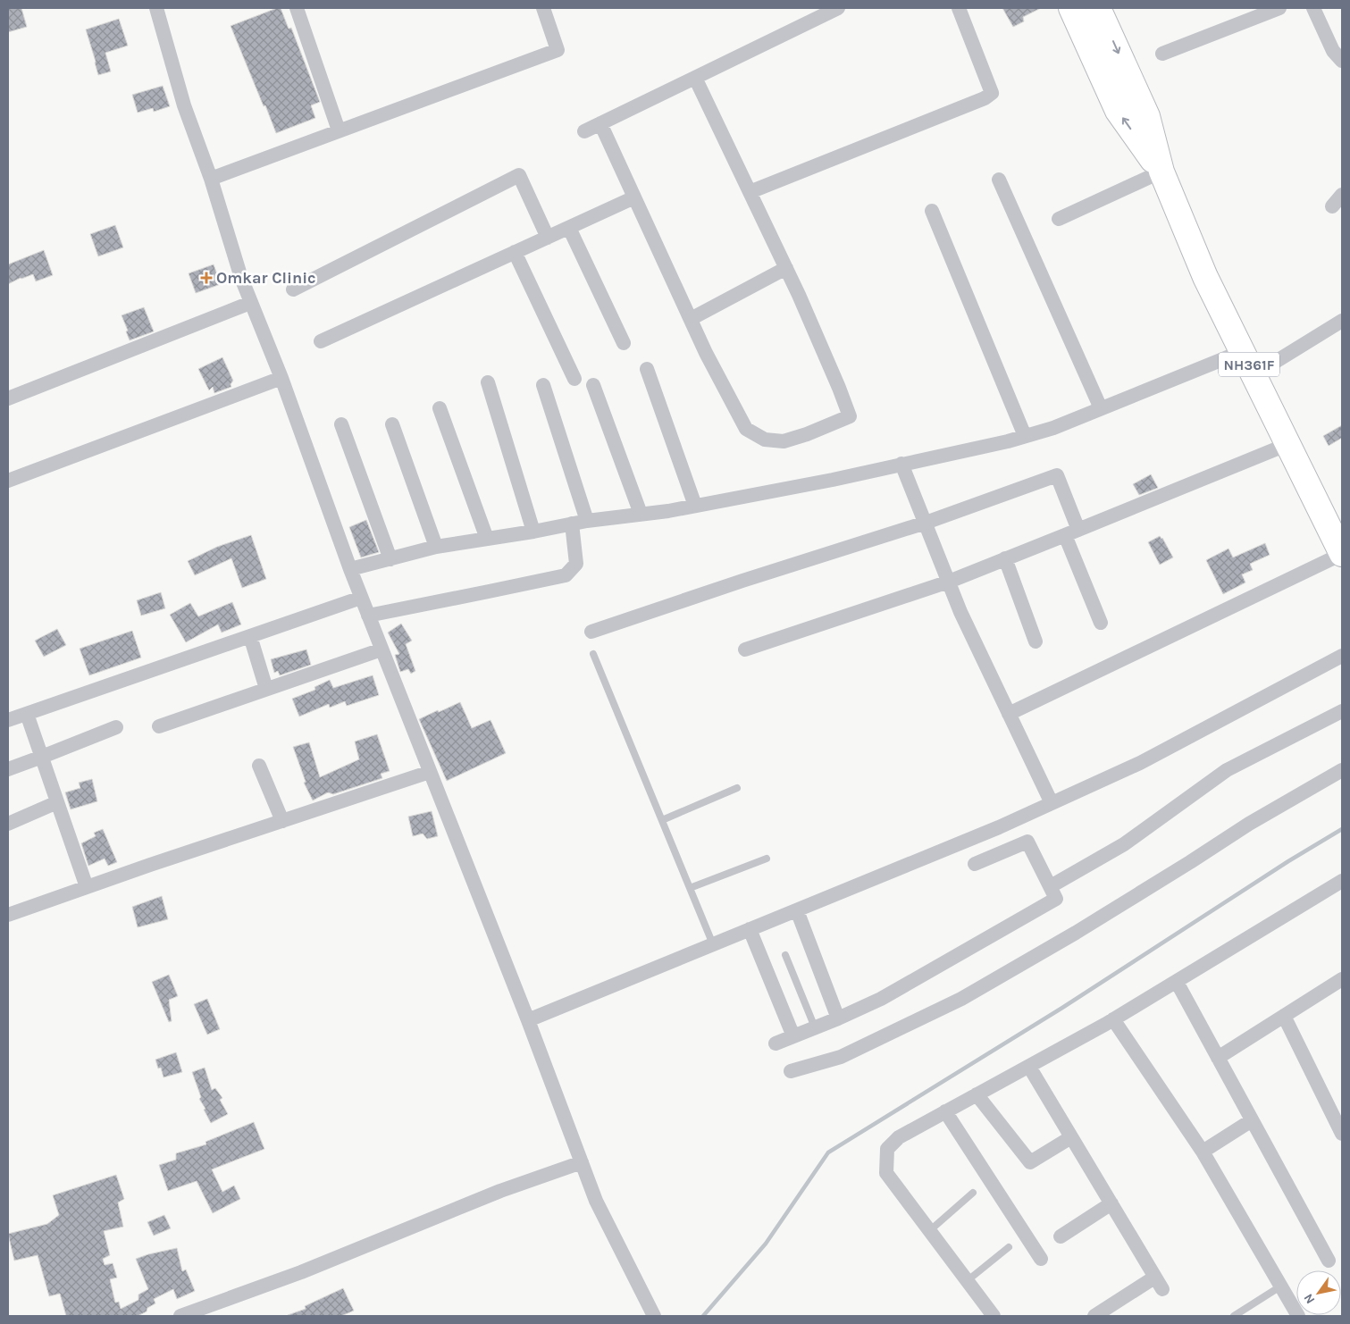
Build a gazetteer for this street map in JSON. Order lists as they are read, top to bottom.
{
  "streets": {
    "highway": ["NH361F"]
  },
  "places": {
    "health": ["Omkar Clinic"]
  },
  "north": "bottom left"
}
